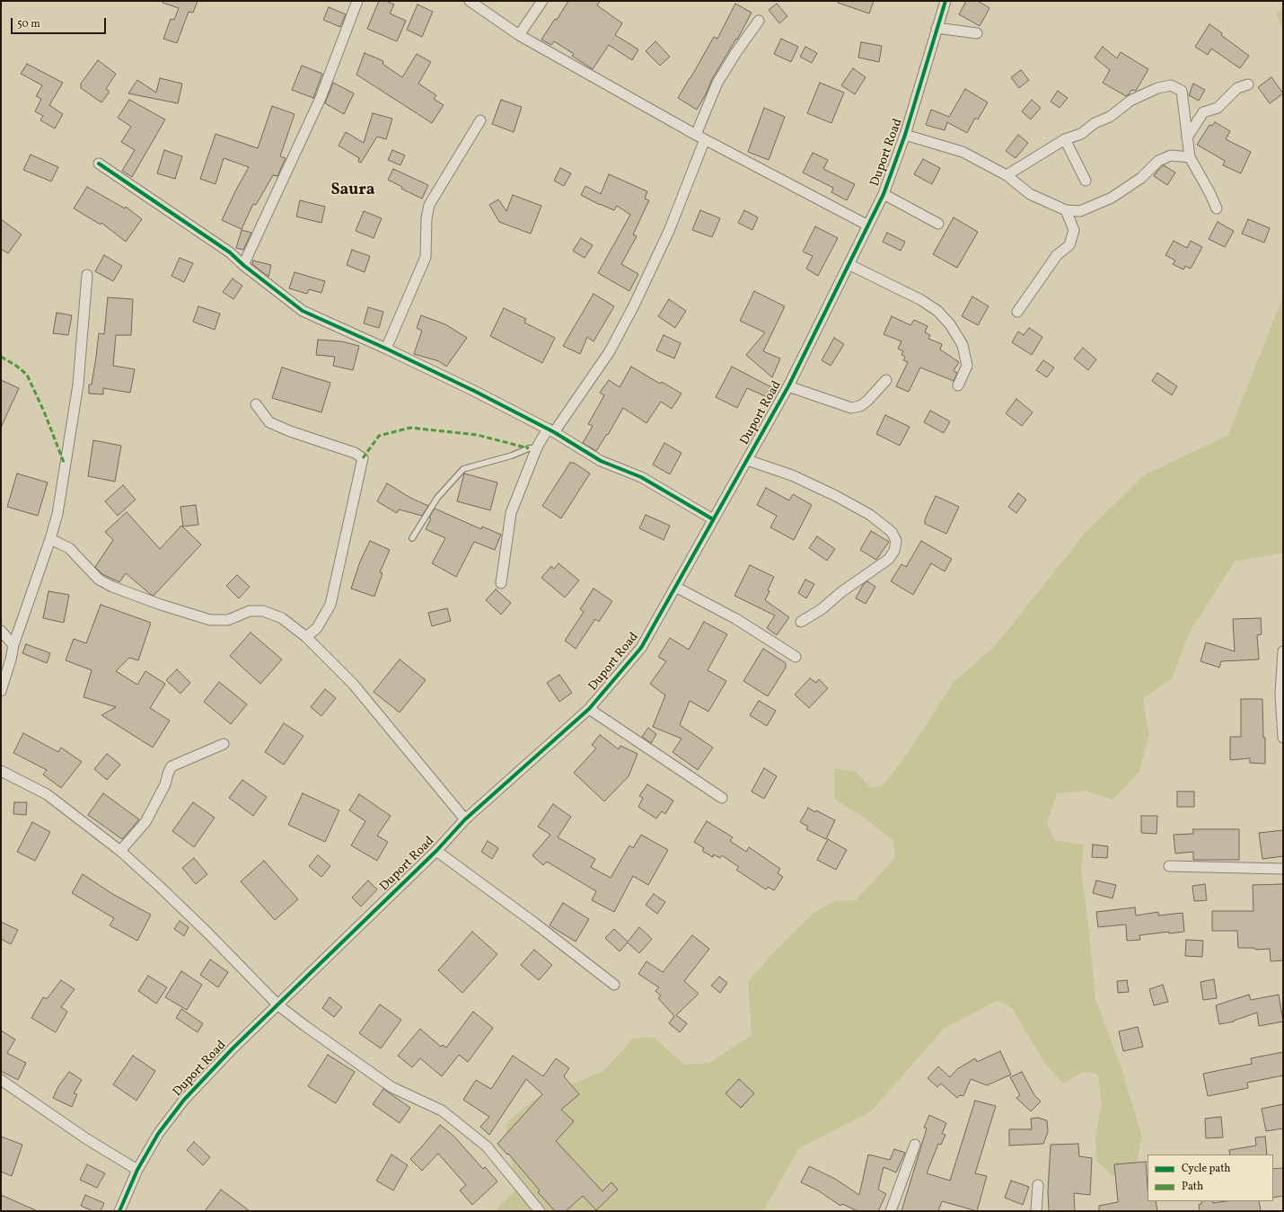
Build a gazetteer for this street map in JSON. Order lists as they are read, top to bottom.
{
  "streets": {
    "street": ["Duport Road"]
  },
  "districts": ["Saura"],
  "legend": ["Cycle path", "Path"],
  "scale_bar": "50 m"
}
